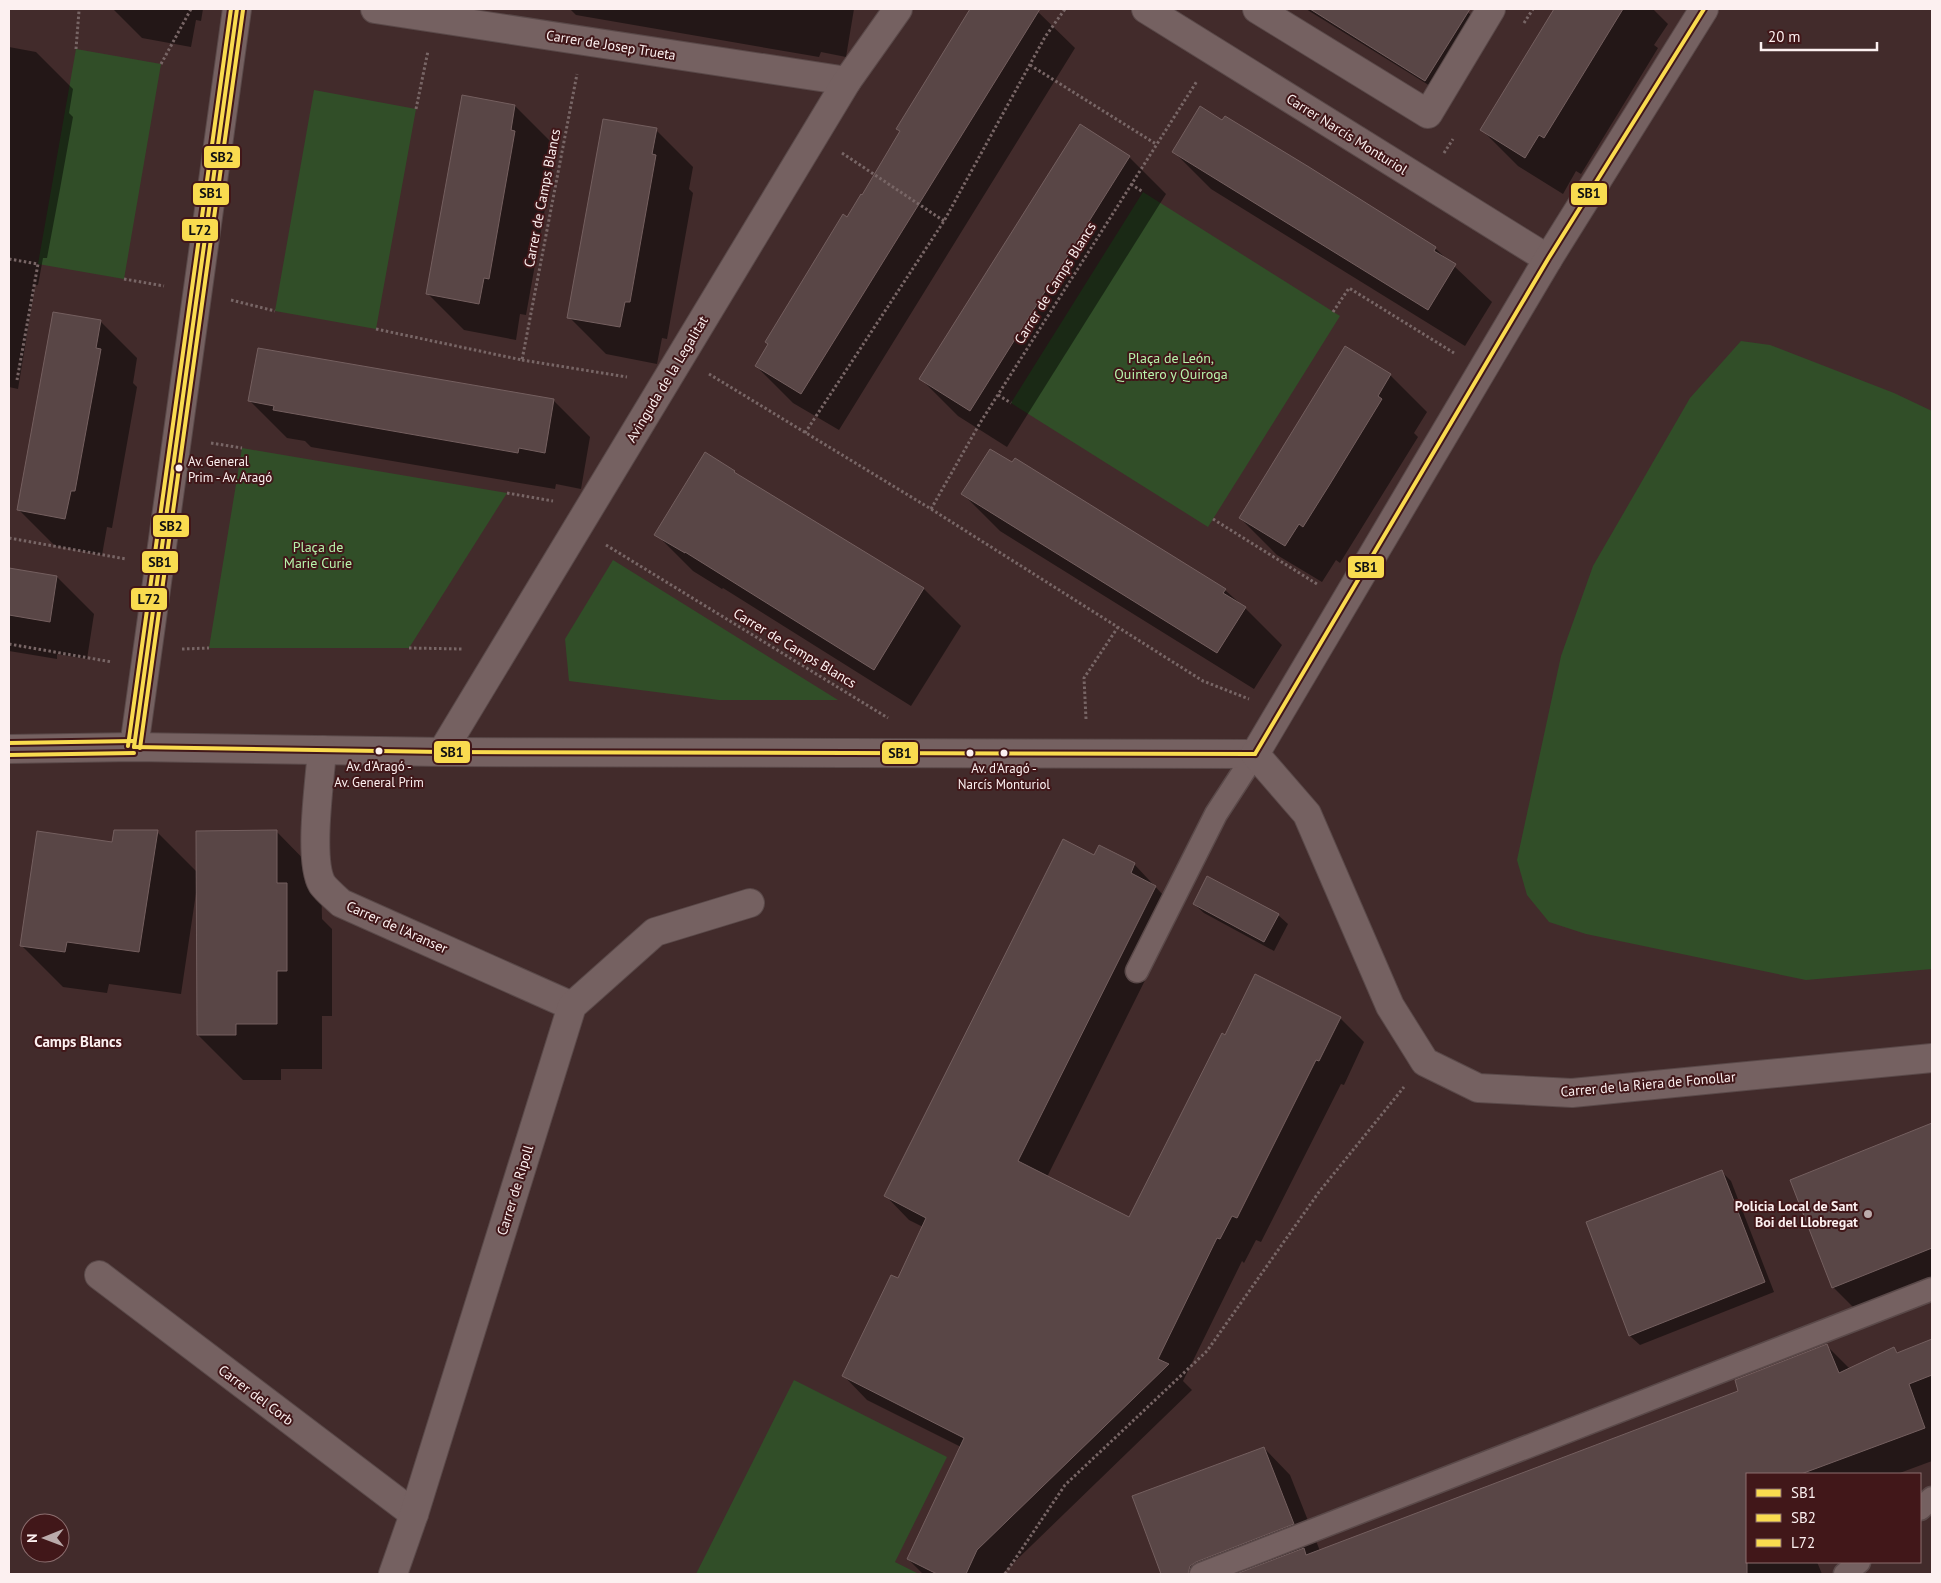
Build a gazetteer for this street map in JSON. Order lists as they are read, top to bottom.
{
  "streets": {
    "street": [
      "Carrer de Josep Trueta",
      "Carrer Narcís Monturiol",
      "Avinguda de la Legalitat",
      "Carrer de l'Aranser",
      "Carrer de la Riera de Fonollar",
      "Carrer de Ripoll",
      "Carrer del Corb"
    ],
    "path": ["Carrer de Camps Blancs"]
  },
  "crossings": [
    ["Carrer de Josep Trueta", "Carrer de Camps Blancs"],
    ["Carrer de Josep Trueta", "Avinguda de la Legalitat"],
    ["Carrer de l'Aranser", "Carrer de Ripoll"],
    ["Carrer de Ripoll", "Carrer del Corb"]
  ],
  "districts": ["Camps Blancs"],
  "parks": ["Plaça de León, Quintero y Quiroga", "Plaça de Marie Curie"],
  "places": [
    "Av. General Prim - Av. Aragó",
    "Av. d'Aragó - Av. General Prim",
    "Av. d'Aragó - Narcís Monturiol",
    "Policia Local de Sant Boi del Llobregat"
  ],
  "lines": ["transit line SB1", "transit line L72", "transit line SB2"],
  "legend": ["SB1", "SB2", "L72"],
  "scale_bar": "20 m",
  "north": "left"
}
